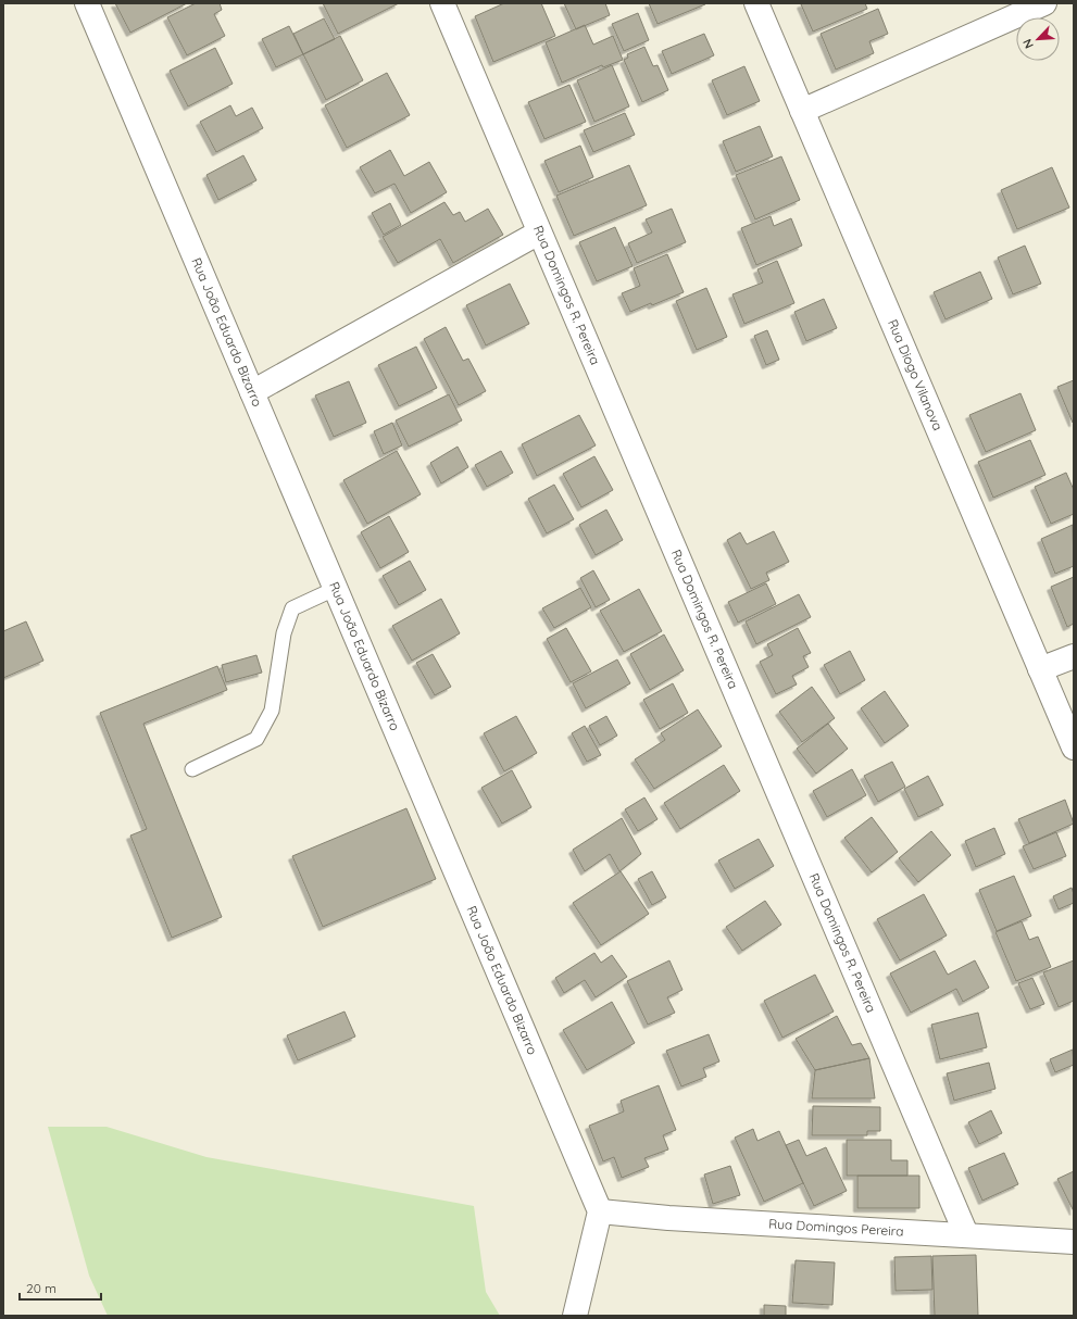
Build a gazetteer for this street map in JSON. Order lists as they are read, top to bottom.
{
  "streets": {
    "street": [
      "Rua Domingos R. Pereira",
      "Rua João Eduardo Bizarro",
      "Rua Diogo Vilanova",
      "Rua Domingos Pereira"
    ]
  },
  "crossings": [
    ["Rua Domingos R. Pereira", "Rua Domingos Pereira"],
    ["Rua João Eduardo Bizarro", "Rua Domingos Pereira"]
  ],
  "scale_bar": "20 m",
  "north": "bottom left"
}
